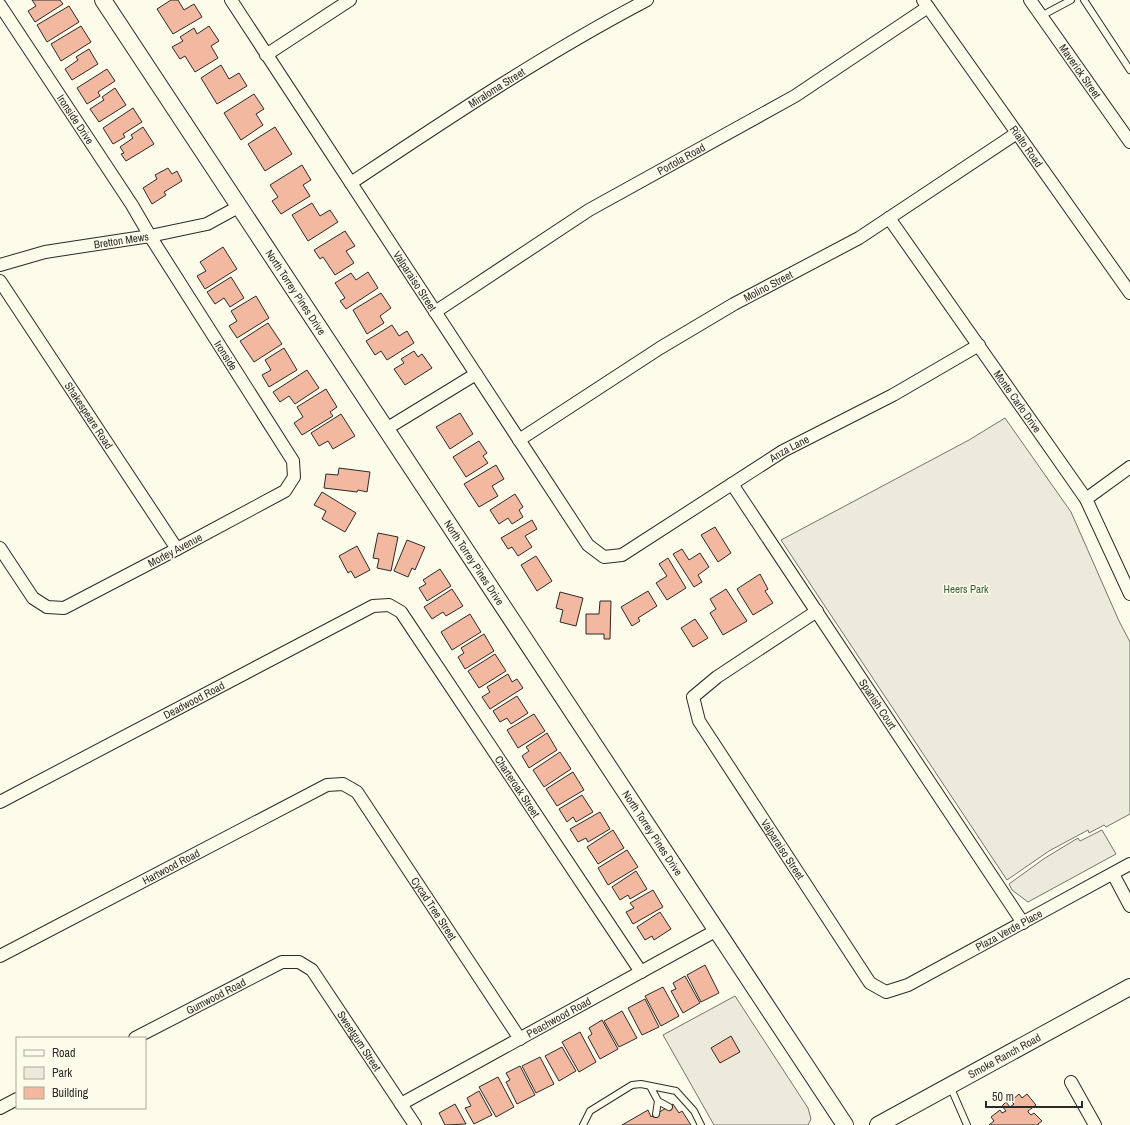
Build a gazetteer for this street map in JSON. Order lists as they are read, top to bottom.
{
  "streets": {
    "main road": ["North Torrey Pines Drive", "Smoke Ranch Road"],
    "street": [
      "Maverick Street",
      "Miraloma Street",
      "Ironside Drive",
      "Rialto Road",
      "Portola Road",
      "Bretton Mews",
      "Valparaiso Street",
      "Molino Street",
      "Ironside",
      "Monte Carlo Drive",
      "Shakespeare Road",
      "Anza Lane",
      "Morley Avenue",
      "Deadwood Road",
      "Spanish Court",
      "Charteroak Street",
      "Hartwood Road",
      "Cycad Tree Street",
      "Plaza Verde Place",
      "Gumwood Road",
      "Peachwood Road",
      "Sweetgum Street"
    ]
  },
  "crossings": [
    ["Miraloma Street", "Valparaiso Street"],
    ["Ironside Drive", "Bretton Mews"],
    ["Ironside Drive", "Ironside"],
    ["Rialto Road", "Portola Road"],
    ["Rialto Road", "Molino Street"],
    ["Portola Road", "Valparaiso Street"],
    ["Bretton Mews", "North Torrey Pines Drive"],
    ["Bretton Mews", "Ironside"],
    ["Valparaiso Street", "Molino Street"],
    ["Valparaiso Street", "Anza Lane"],
    ["Valparaiso Street", "Spanish Court"],
    ["Valparaiso Street", "Plaza Verde Place"],
    ["Molino Street", "Monte Carlo Drive"],
    ["North Torrey Pines Drive", "Peachwood Road"],
    ["Ironside", "Morley Avenue"],
    ["Monte Carlo Drive", "Anza Lane"],
    ["Shakespeare Road", "Morley Avenue"],
    ["Anza Lane", "Spanish Court"],
    ["Deadwood Road", "Charteroak Street"],
    ["Spanish Court", "Plaza Verde Place"],
    ["Charteroak Street", "Peachwood Road"],
    ["Hartwood Road", "Cycad Tree Street"],
    ["Cycad Tree Street", "Peachwood Road"],
    ["Gumwood Road", "Sweetgum Street"],
    ["Peachwood Road", "Sweetgum Street"]
  ],
  "parks": ["Heers Park"],
  "legend": ["Road", "Park", "Building"],
  "scale_bar": "50 m"
}
